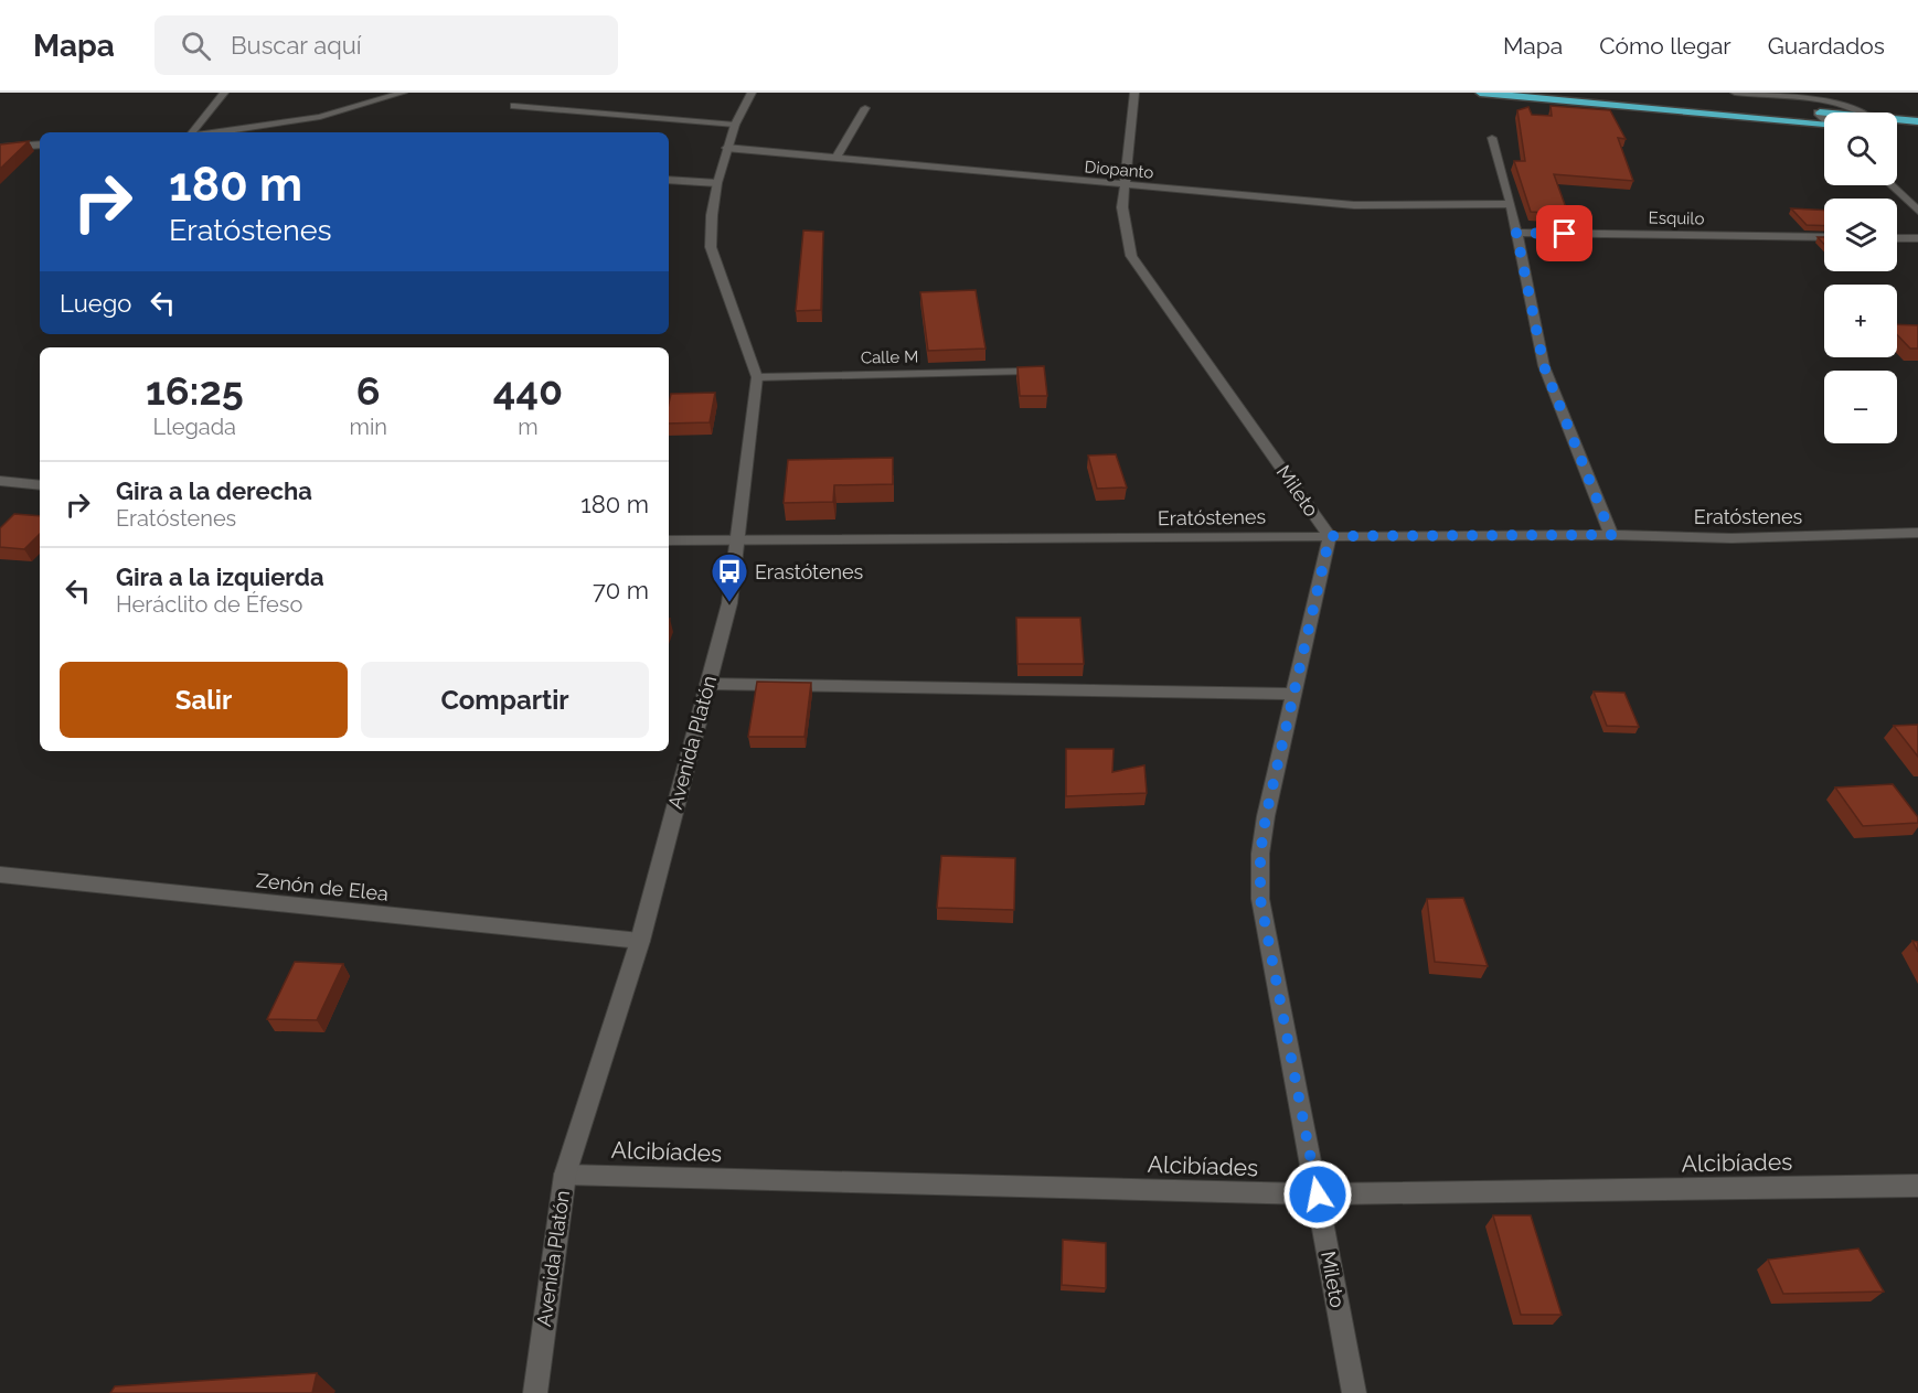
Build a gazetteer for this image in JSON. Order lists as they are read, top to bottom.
{
  "streets": {
    "street": [
      "Diopanto",
      "Esquilo",
      "Calle M",
      "Mileto",
      "Eratóstenes",
      "Avenida Platón",
      "Zenón de Elea",
      "Alcibíades"
    ]
  },
  "crossings": [
    ["Diopanto", "Mileto"],
    ["Diopanto", "Avenida Platón"],
    ["Calle M", "Avenida Platón"],
    ["Mileto", "Eratóstenes"],
    ["Mileto", "Alcibíades"],
    ["Eratóstenes", "Avenida Platón"],
    ["Avenida Platón", "Zenón de Elea"],
    ["Avenida Platón", "Alcibíades"]
  ],
  "places": {
    "bus stop": ["Erastótenes"]
  },
  "page": {
    "header": "Mapa",
    "search": "Buscar aquí",
    "nav": ["Mapa", "Cómo llegar", "Guardados"],
    "map_buttons": ["+", "−"],
    "turn": ["180 m", "Eratóstenes"],
    "then": "Luego",
    "eta": [
      "16:25",
      "Llegada",
      "6",
      "min",
      "440",
      "m"
    ],
    "list": [
      {
        "name": "Gira a la derecha",
        "note": "Eratóstenes",
        "value": "180 m"
      },
      {
        "name": "Gira a la izquierda",
        "note": "Heráclito de Éfeso",
        "value": "70 m"
      }
    ],
    "buttons": ["Salir", "Compartir"]
  }
}
